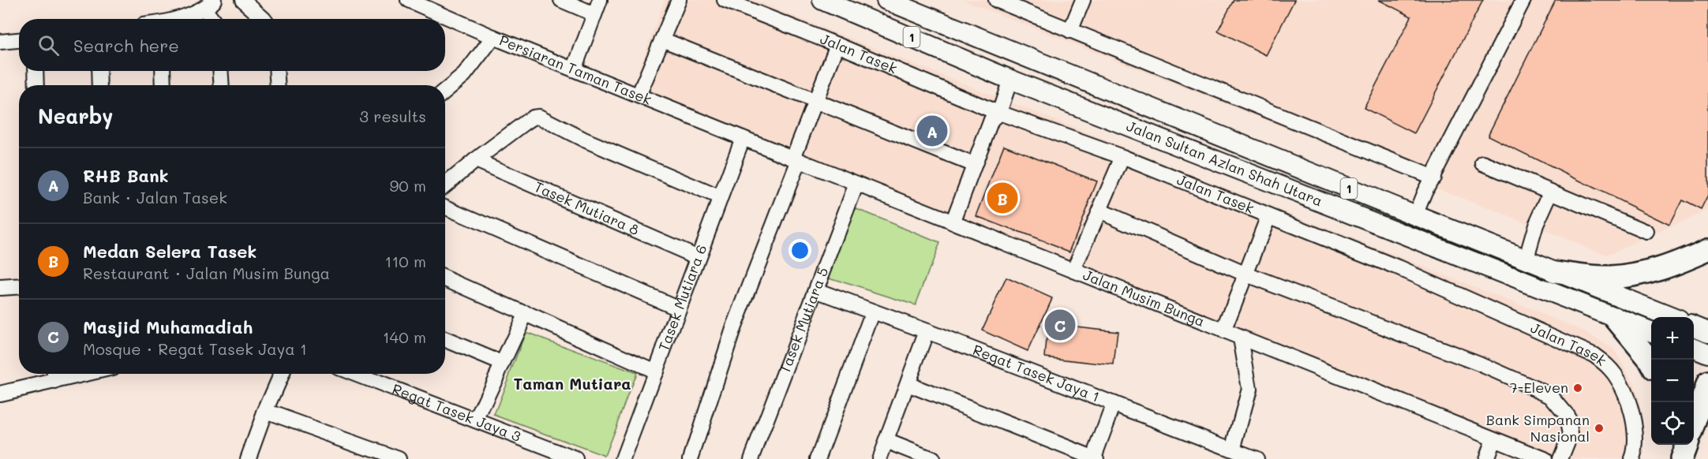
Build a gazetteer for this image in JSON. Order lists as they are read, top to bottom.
{
  "streets": {
    "main road": ["1", "Jalan Sultan Azlan Shah Utara"],
    "street": [
      "Jalan Tasek",
      "Persiaran Taman Tasek",
      "Tasek Mutiara 8",
      "Tasek Mutiara 6",
      "Jalan Musim Bunga",
      "Tasek Mutiara 5",
      "Regat Tasek Jaya 1",
      "Regat Tasek Jaya 3"
    ]
  },
  "crossings": [
    ["Persiaran Taman Tasek", "Tasek Mutiara 6"],
    ["Persiaran Taman Tasek", "Jalan Musim Bunga"],
    ["Tasek Mutiara 8", "Tasek Mutiara 6"],
    ["Tasek Mutiara 6", "Jalan Musim Bunga"],
    ["Jalan Musim Bunga", "Tasek Mutiara 5"],
    ["Tasek Mutiara 5", "Regat Tasek Jaya 1"]
  ],
  "districts": ["Taman Mutiara"],
  "places": ["7-Eleven", "Bank Simpanan Nasional"],
  "page": {
    "search": "Search here",
    "heading": ["Nearby", "3 results"],
    "pins": ["A", "B", "C"],
    "list": [
      {
        "mark": "A",
        "name": "RHB Bank",
        "note": "Bank · Jalan Tasek",
        "value": "90 m"
      },
      {
        "mark": "B",
        "name": "Medan Selera Tasek",
        "note": "Restaurant · Jalan Musim Bunga",
        "value": "110 m"
      },
      {
        "mark": "C",
        "name": "Masjid Muhamadiah",
        "note": "Mosque · Regat Tasek Jaya 1",
        "value": "140 m"
      }
    ],
    "map_buttons": ["+", "−"]
  }
}
